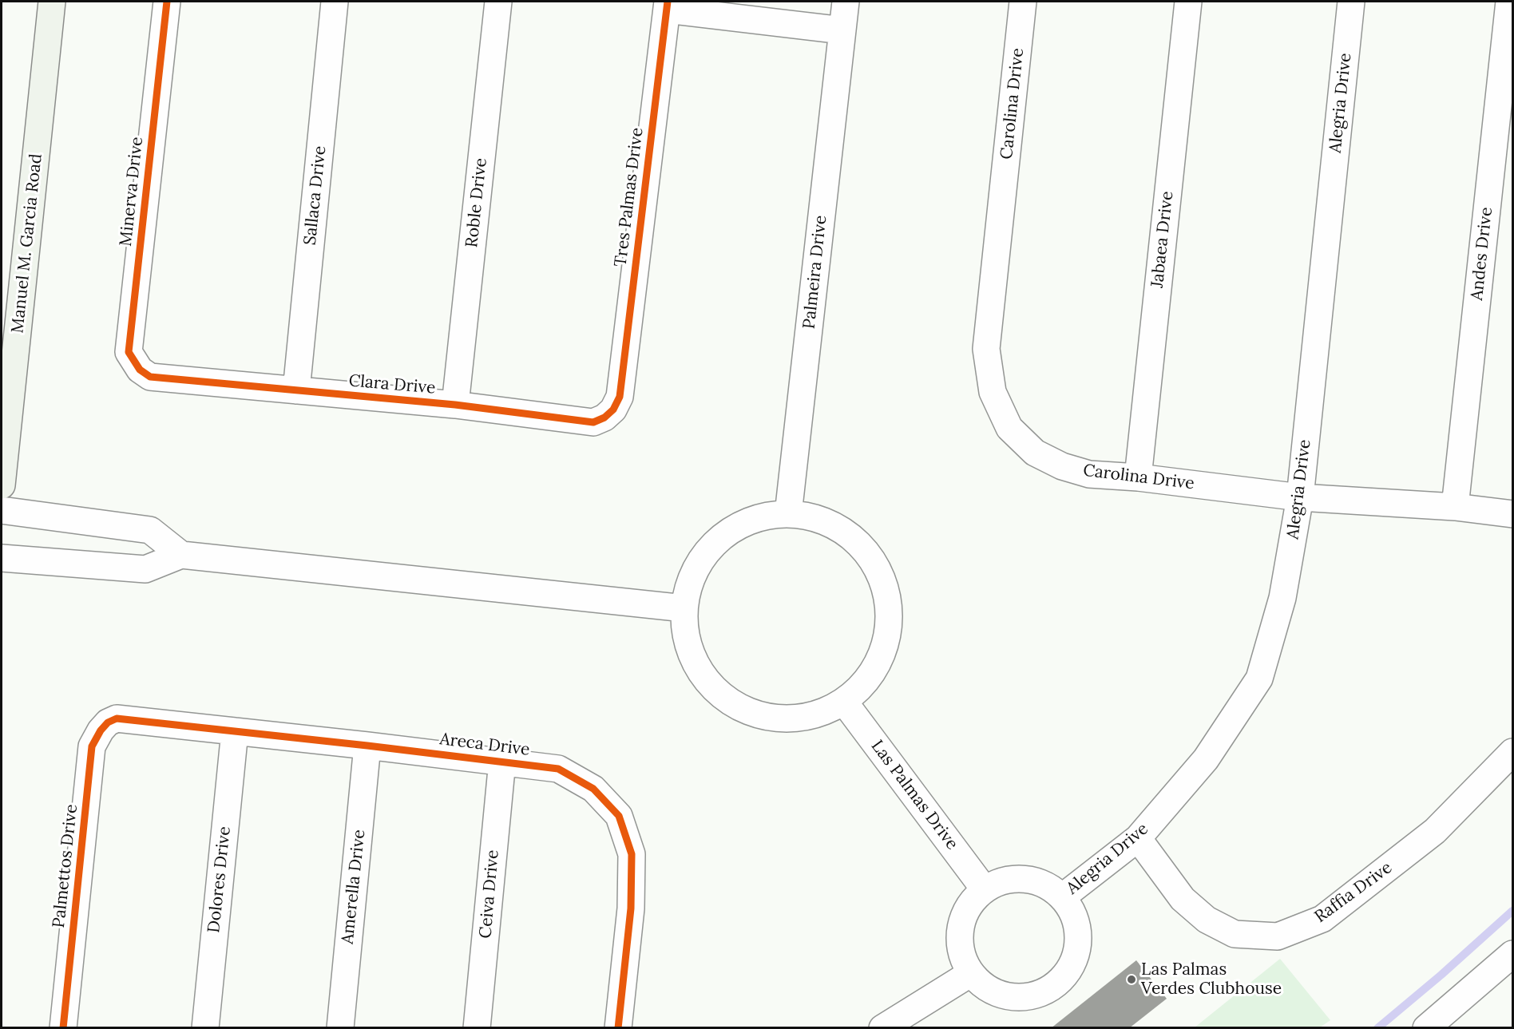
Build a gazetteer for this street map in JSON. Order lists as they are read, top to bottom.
{
  "streets": {
    "main road": ["Manuel M. Garcia Road"],
    "street": [
      "Alegria Drive",
      "Carolina Drive",
      "Minerva Drive",
      "Sallaca Drive",
      "Tres Palmas Drive",
      "Roble Drive",
      "Jabaea Drive",
      "Andes Drive",
      "Palmeira Drive",
      "Clara Drive",
      "Areca Drive",
      "Las Palmas Drive",
      "Palmettos Drive",
      "Dolores Drive",
      "Amerella Drive",
      "Raffia Drive",
      "Ceiva Drive"
    ]
  },
  "crossings": [
    ["Alegria Drive", "Carolina Drive"],
    ["Alegria Drive", "Las Palmas Drive"],
    ["Alegria Drive", "Raffia Drive"],
    ["Carolina Drive", "Jabaea Drive"],
    ["Carolina Drive", "Andes Drive"],
    ["Minerva Drive", "Clara Drive"],
    ["Sallaca Drive", "Clara Drive"],
    ["Tres Palmas Drive", "Clara Drive"],
    ["Roble Drive", "Clara Drive"],
    ["Areca Drive", "Palmettos Drive"],
    ["Areca Drive", "Dolores Drive"],
    ["Areca Drive", "Amerella Drive"],
    ["Areca Drive", "Ceiva Drive"]
  ],
  "places": ["Las Palmas Verdes Clubhouse"]
}
